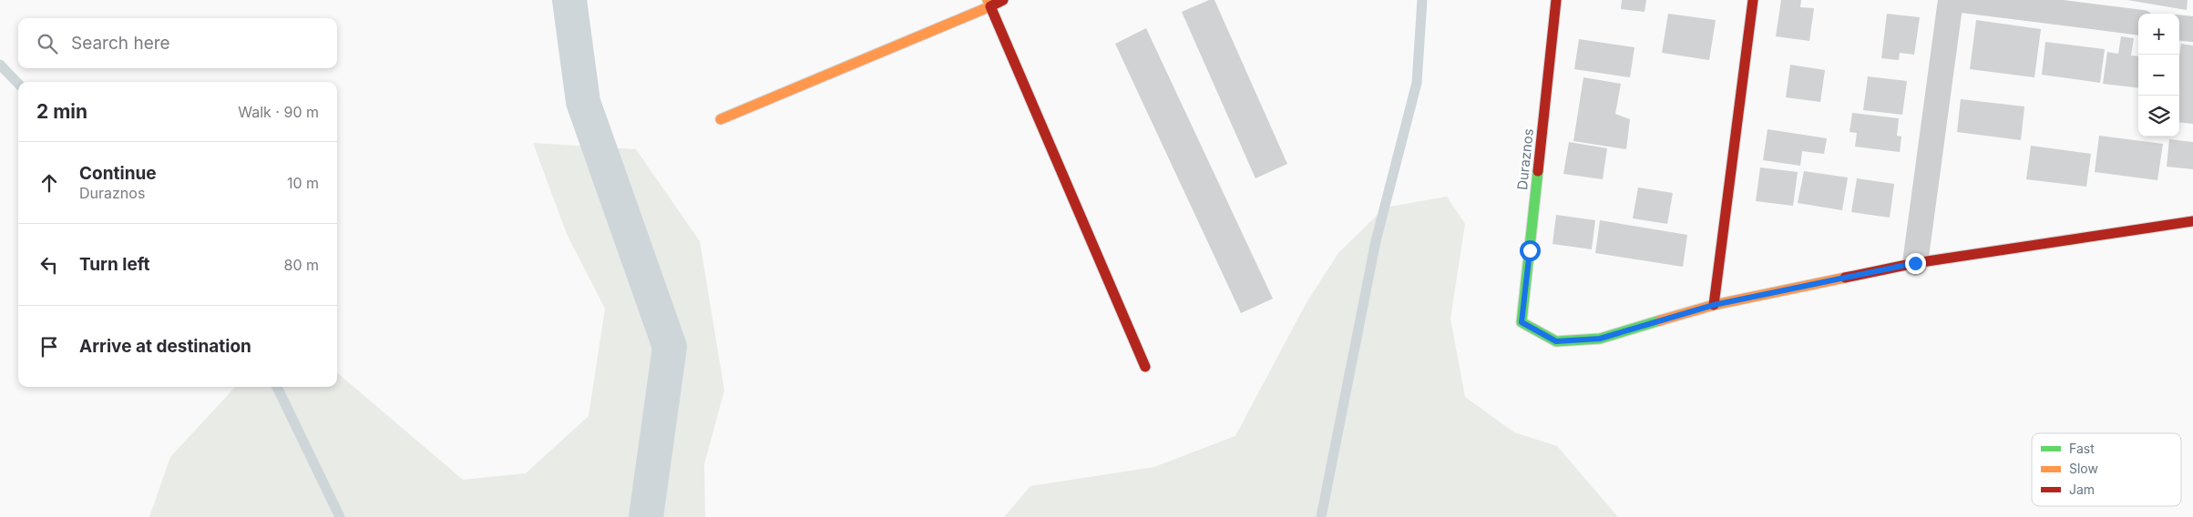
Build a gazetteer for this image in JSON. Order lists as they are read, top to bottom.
{
  "streets": {
    "street": ["Duraznos"]
  },
  "legend": ["Fast", "Slow", "Jam"],
  "page": {
    "map_buttons": ["+", "−"],
    "search": "Search here",
    "heading": ["2 min", "Walk · 90 m"],
    "list": [
      ["Continue", "Duraznos", "10 m"],
      ["Turn left", "80 m"],
      "Arrive at destination"
    ]
  }
}
